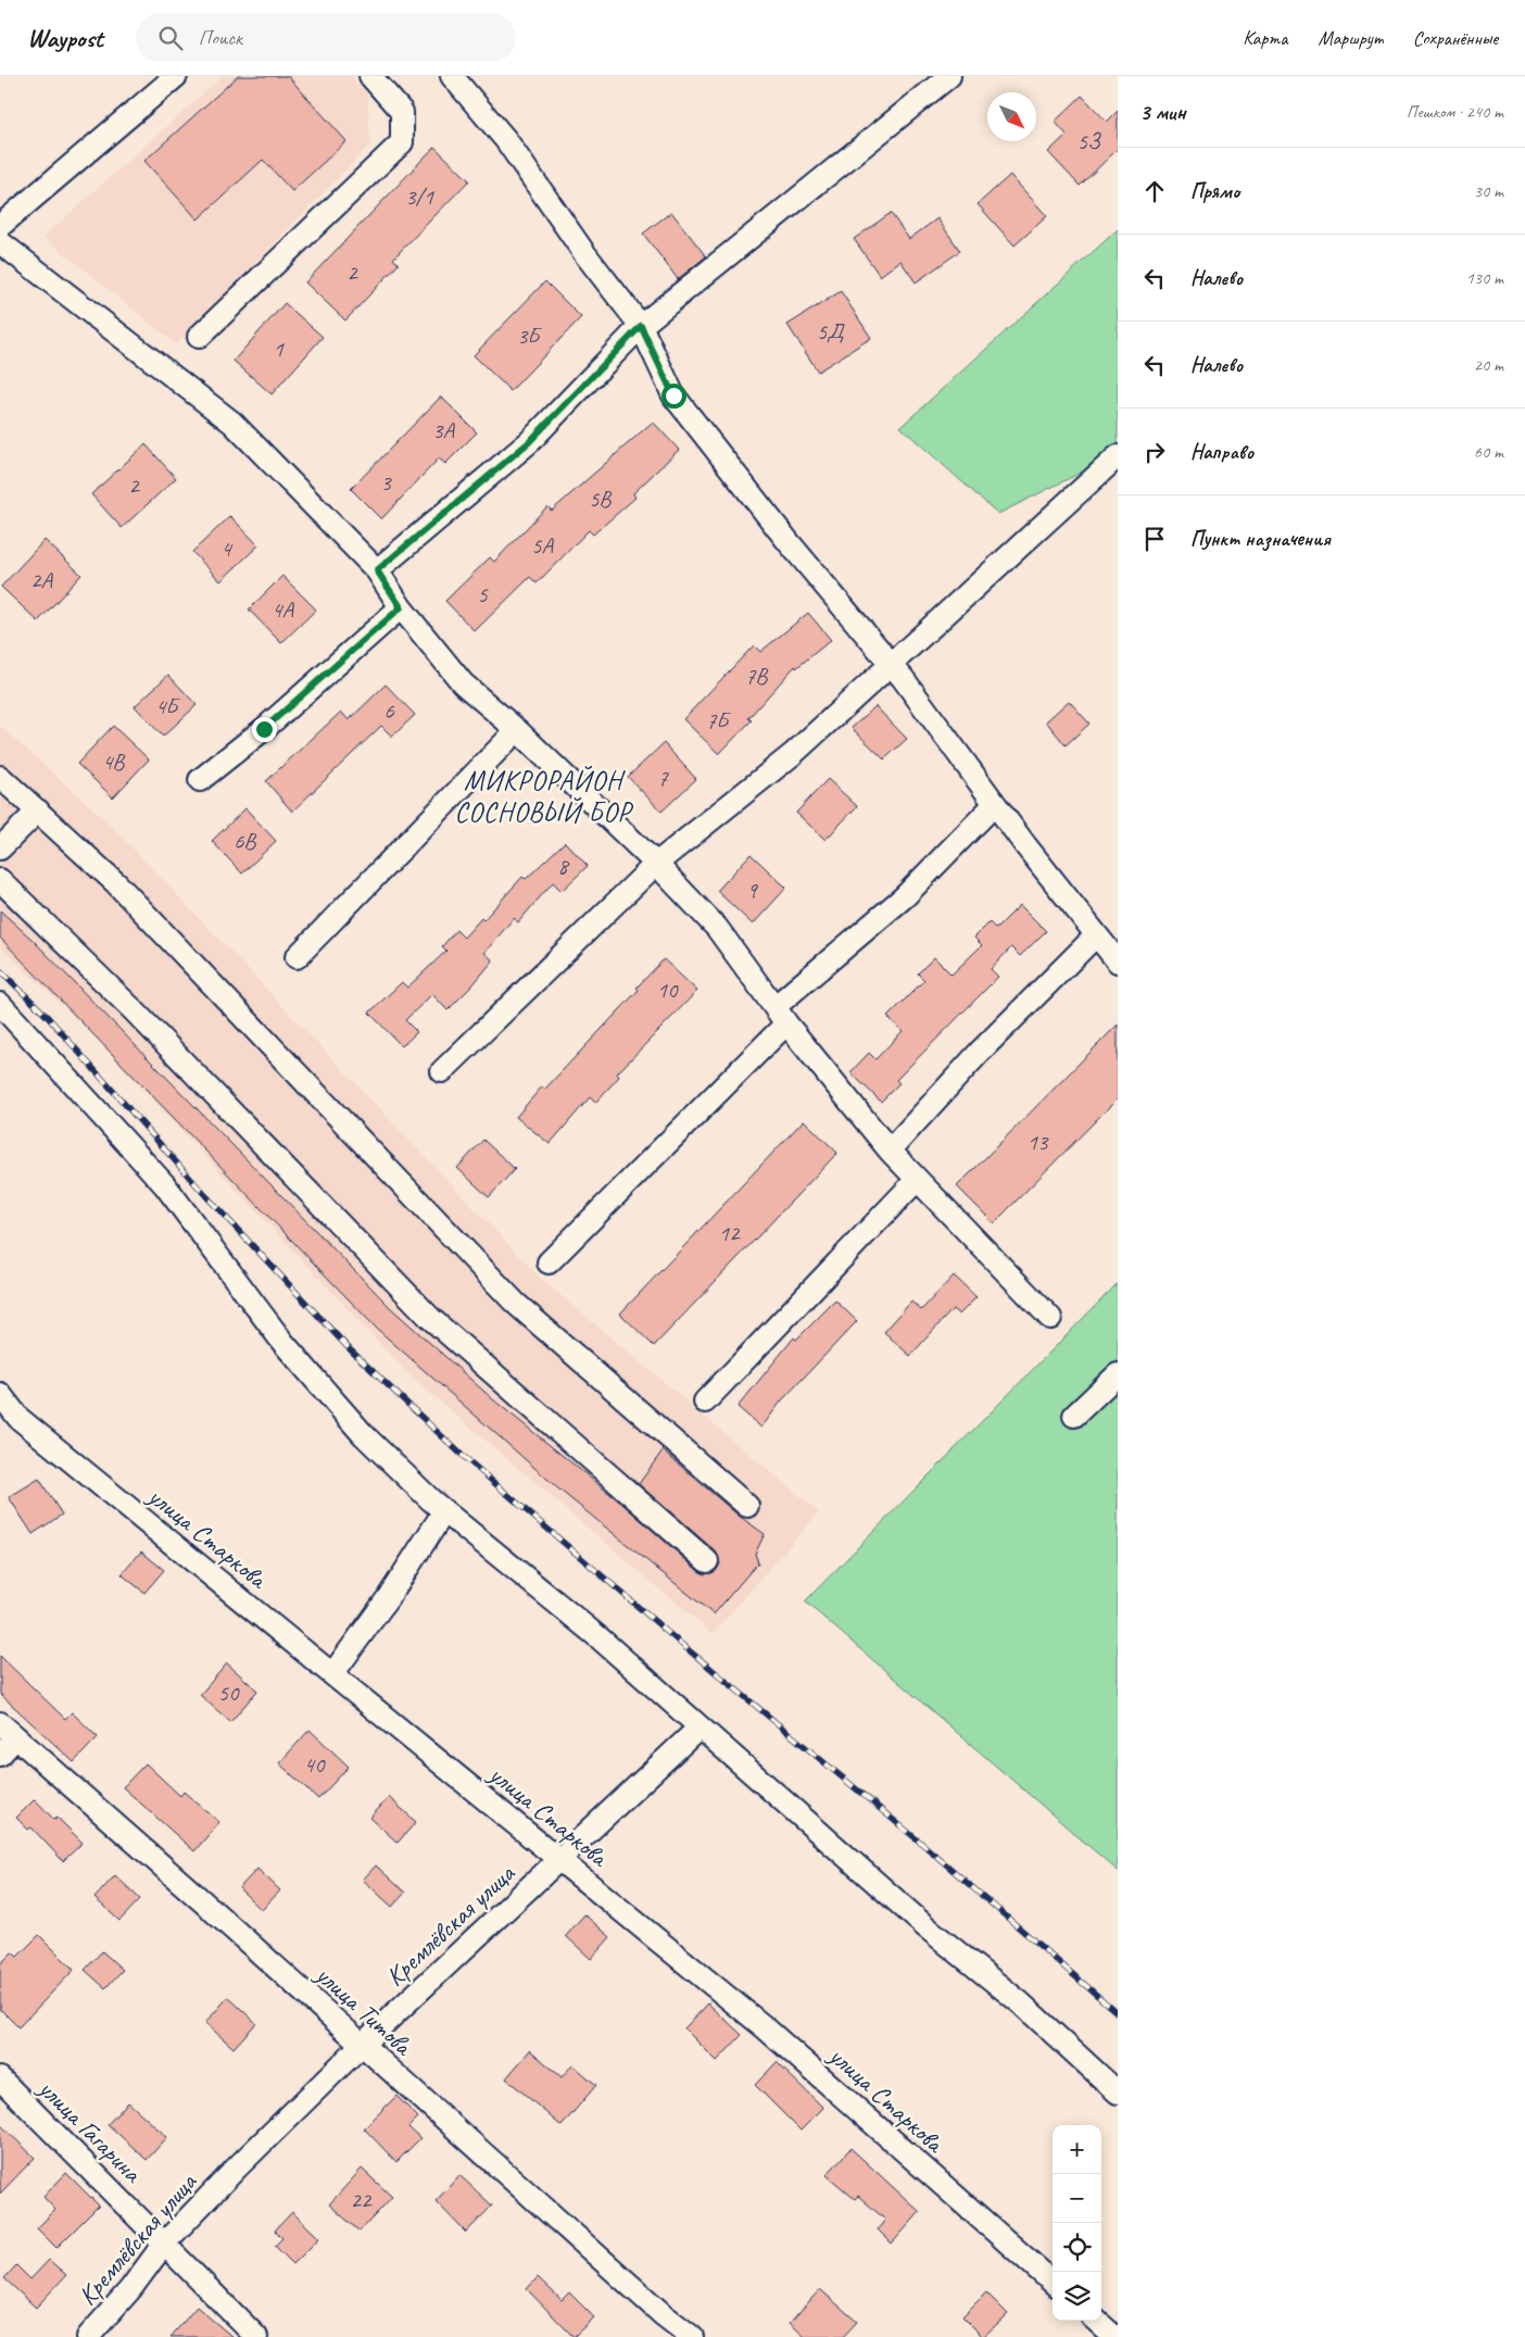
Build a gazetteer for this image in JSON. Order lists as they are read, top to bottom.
{
  "streets": {
    "street": [
      "улица Старкова",
      "Кремлёвская улица",
      "улица Титова",
      "улица Гагарина"
    ]
  },
  "crossings": [
    ["улица Старкова", "Кремлёвская улица"],
    ["Кремлёвская улица", "улица Титова"],
    ["Кремлёвская улица", "улица Гагарина"]
  ],
  "districts": ["МИКРОРАЙОН СОСНОВЫЙ БОР"],
  "house_numbers": [
    "5З",
    "3/1",
    "2",
    "5Д",
    "3Б",
    "1",
    "3А",
    "3",
    "2",
    "5В",
    "5А",
    "4",
    "2А",
    "5",
    "4А",
    "7В",
    "4Б",
    "6",
    "7Б",
    "4В",
    "7",
    "6В",
    "8",
    "9",
    "10",
    "13",
    "12",
    "50",
    "40",
    "22"
  ],
  "north": "bottom right",
  "page": {
    "header": "Waypost",
    "search": "Поиск",
    "nav": ["Карта", "Маршрут", "Сохранённые"],
    "heading": ["3 мин", "Пешком · 240 m"],
    "list": [
      ["Прямо", "30 m"],
      ["Налево", "130 m"],
      ["Налево", "20 m"],
      ["Направо", "60 m"],
      "Пункт назначения"
    ],
    "map_buttons": ["+", "−"]
  }
}
